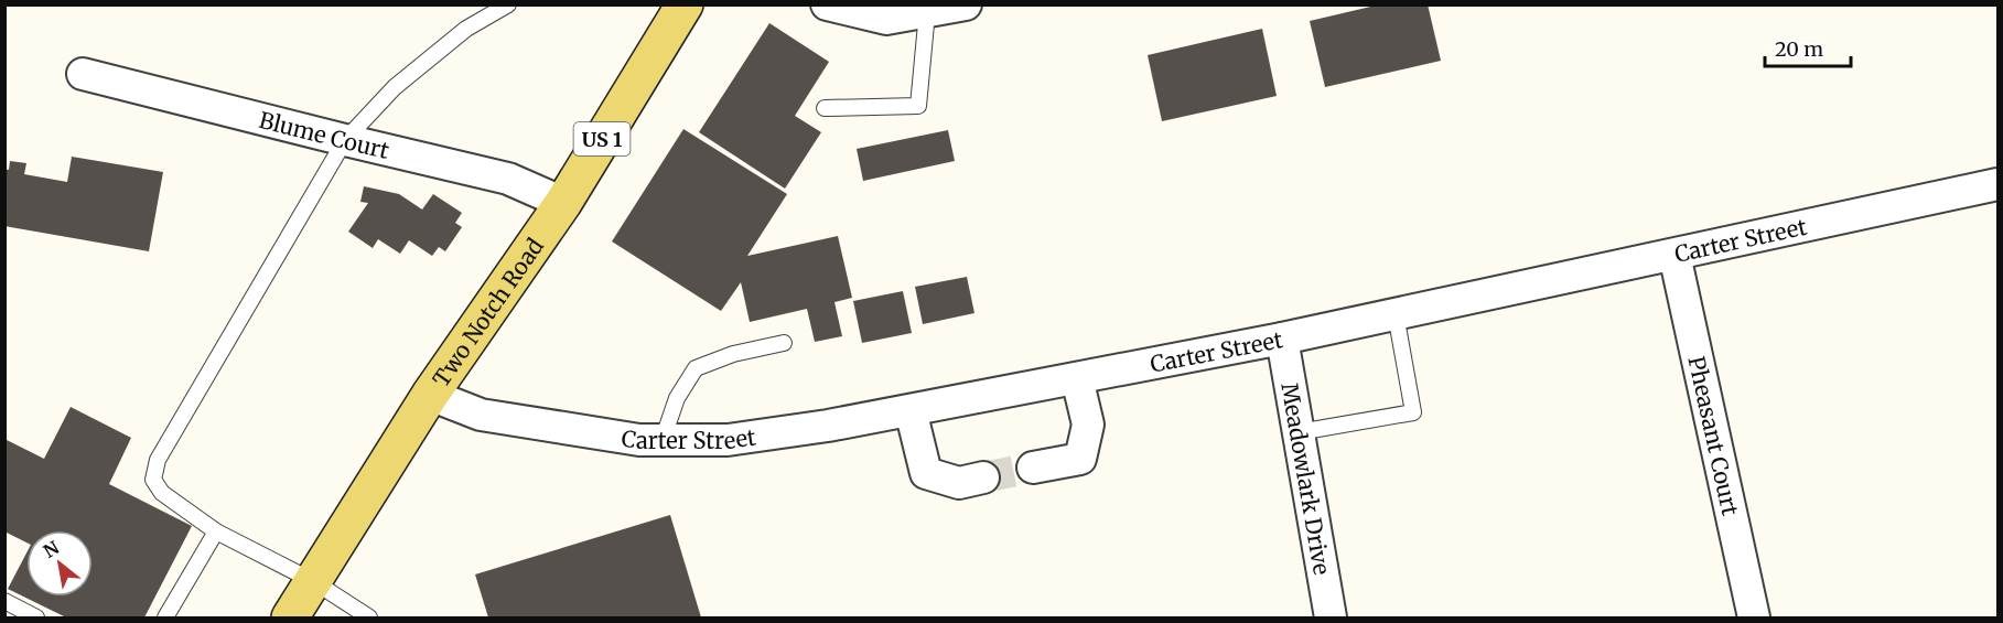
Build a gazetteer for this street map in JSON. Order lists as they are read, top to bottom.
{
  "streets": {
    "main road": ["US 1", "Two Notch Road"],
    "street": [
      "Blume Court",
      "Carter Street",
      "Pheasant Court",
      "Meadowlark Drive"
    ]
  },
  "crossings": [
    ["Blume Court", "Two Notch Road"],
    ["Carter Street", "Two Notch Road"],
    ["Carter Street", "Pheasant Court"],
    ["Carter Street", "Meadowlark Drive"]
  ],
  "scale_bar": "20 m",
  "north": "top left"
}
